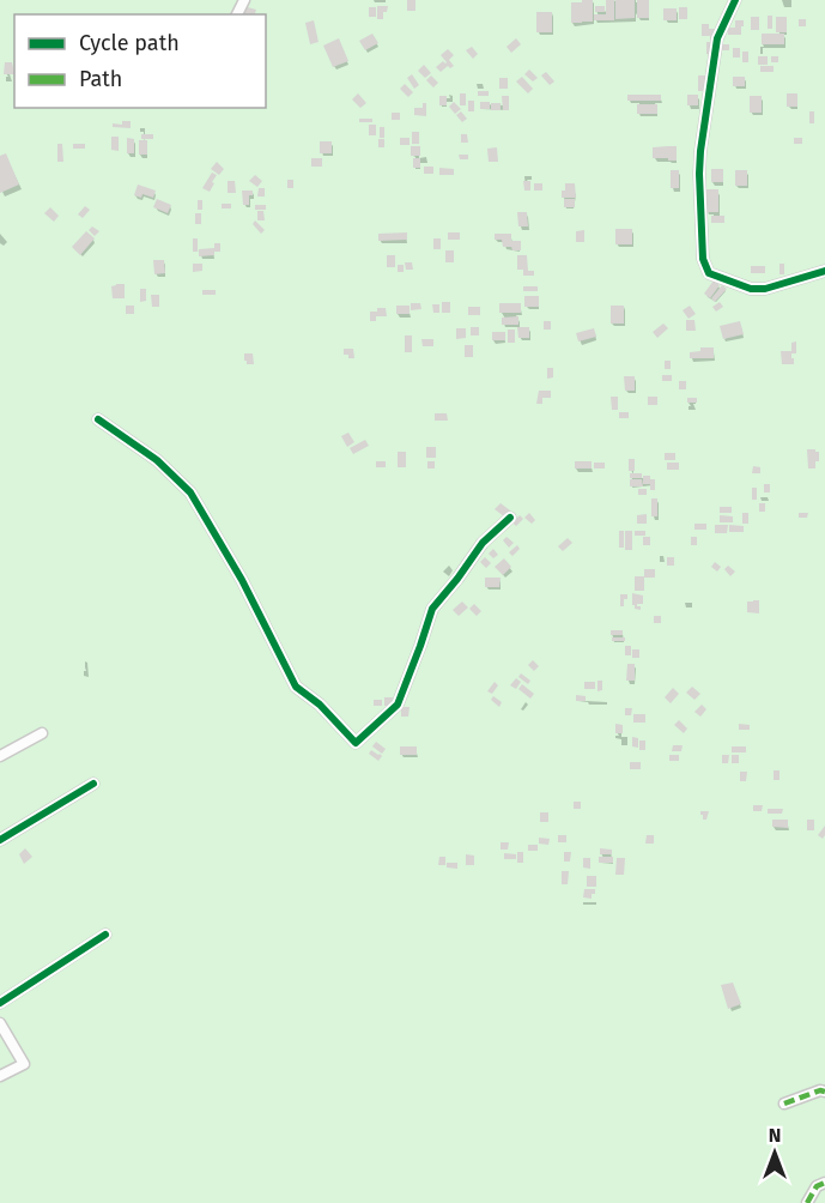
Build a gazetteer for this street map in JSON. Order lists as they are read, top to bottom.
{
  "legend": ["Cycle path", "Path"],
  "north": "top"
}
